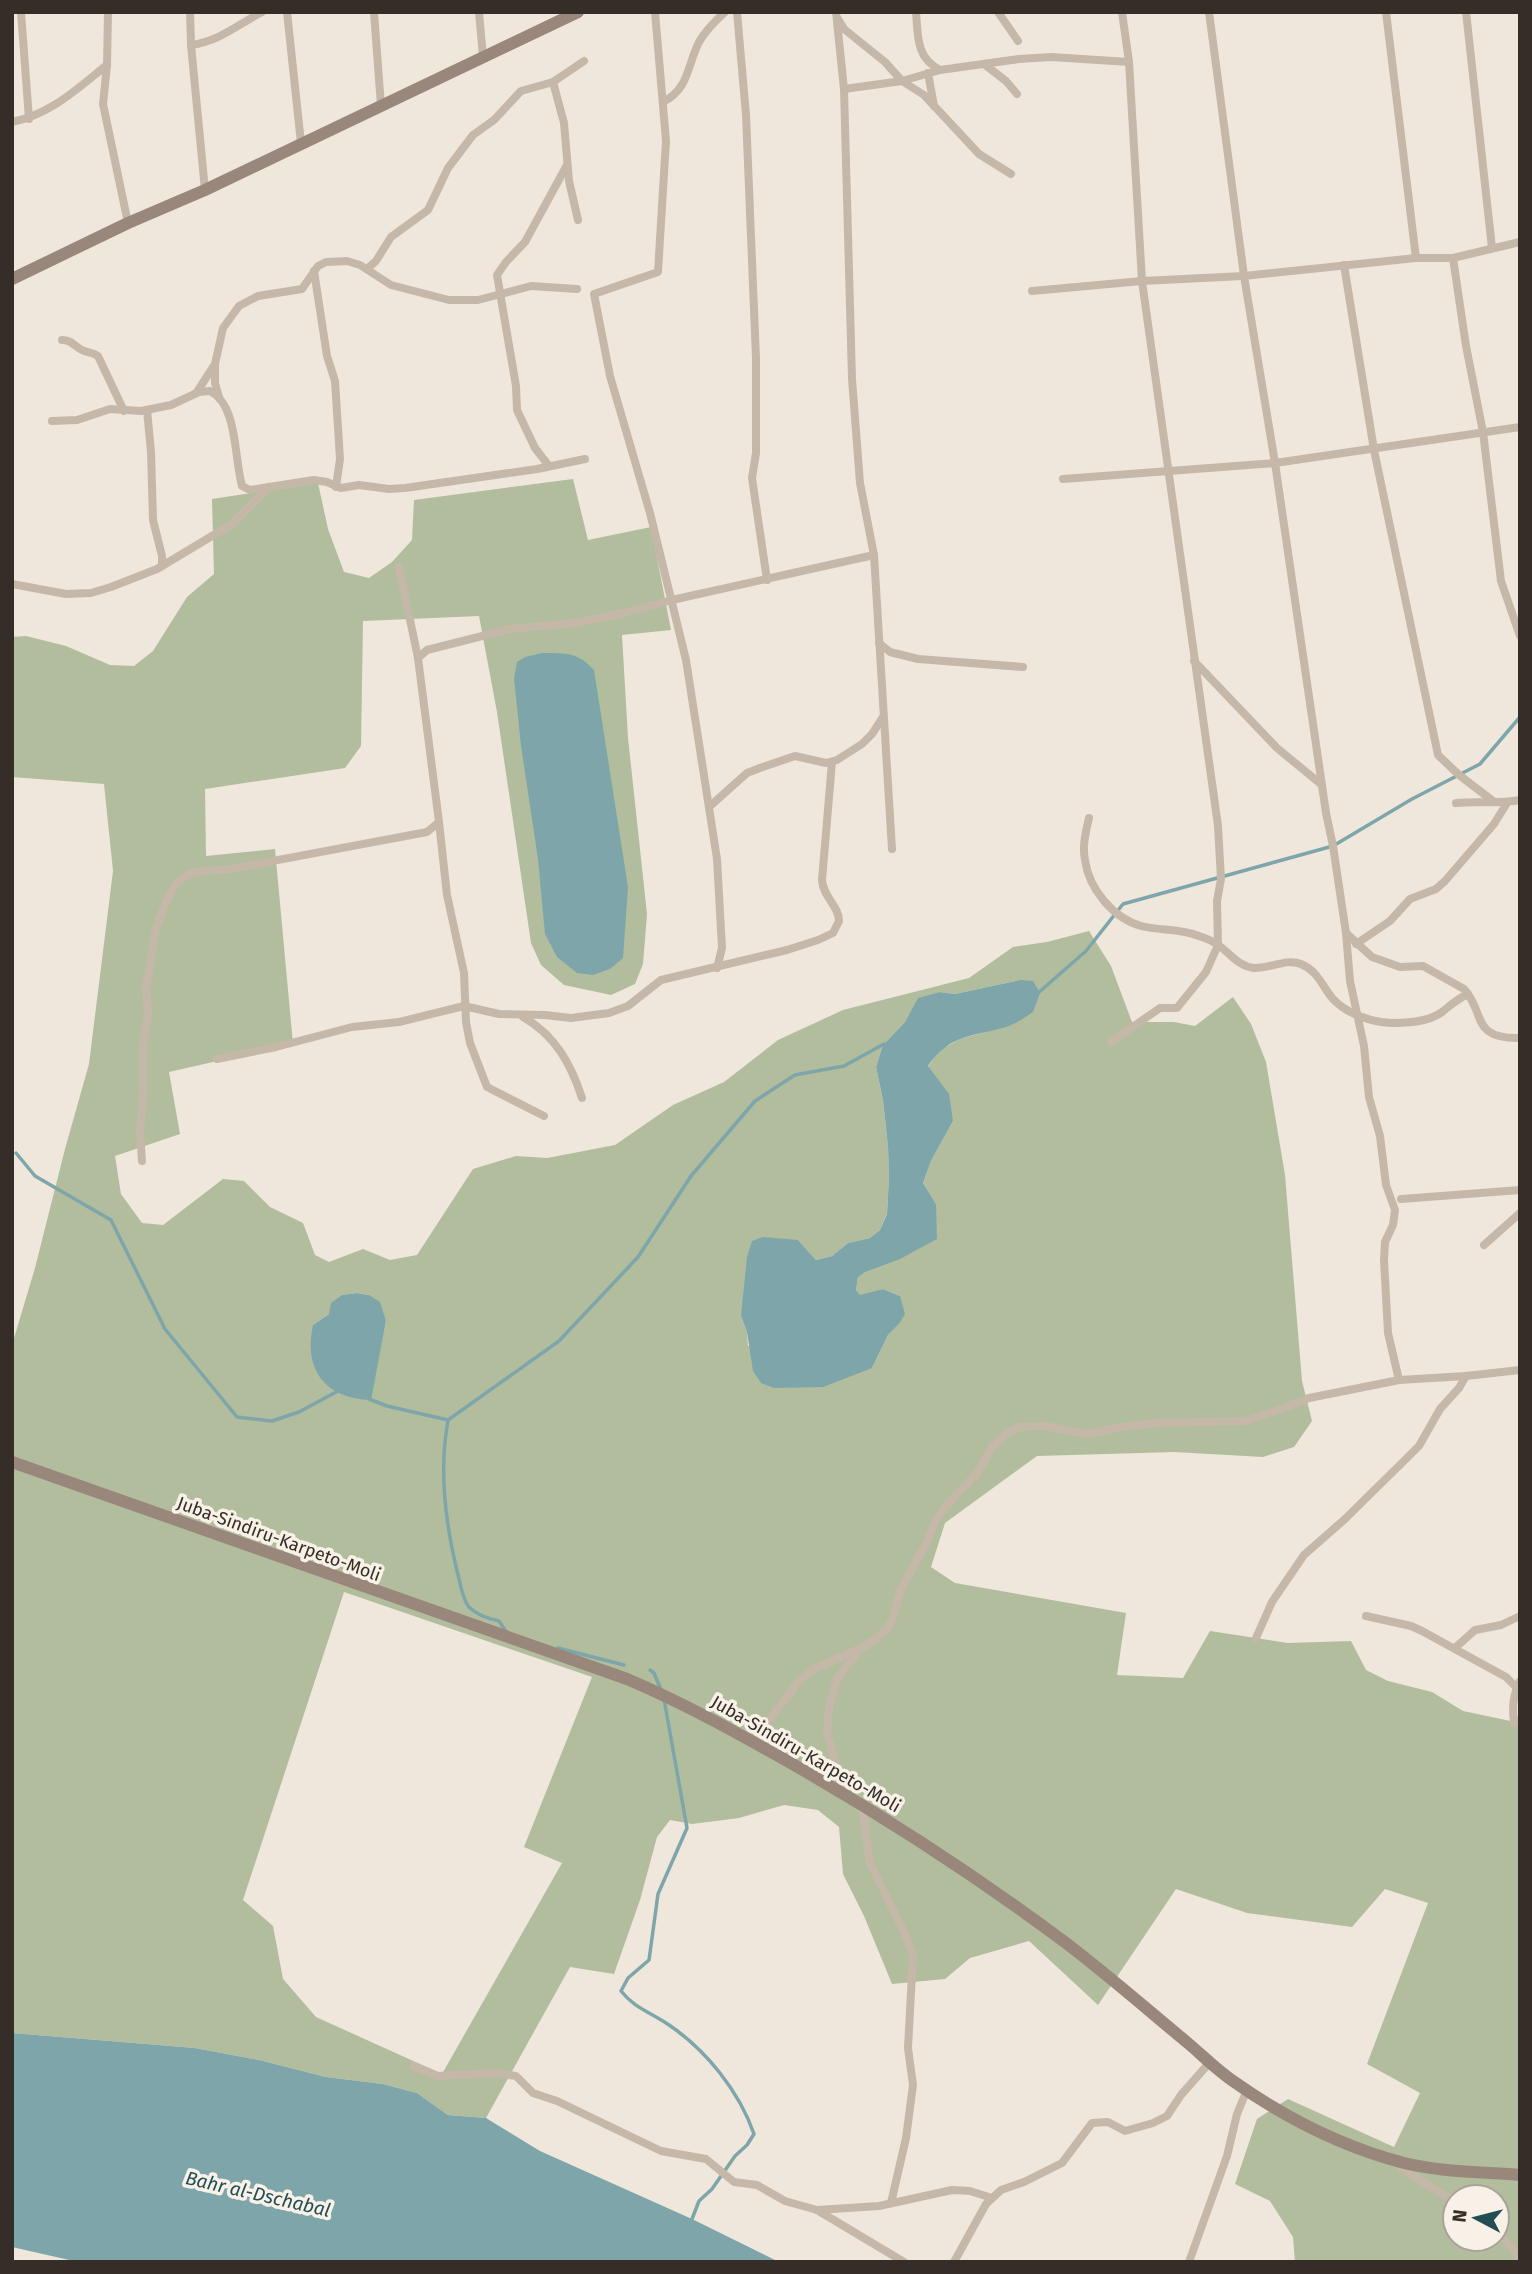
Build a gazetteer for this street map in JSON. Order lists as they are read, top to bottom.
{
  "streets": {
    "main road": ["Juba-Sindiru-Karpeto-Moli"]
  },
  "water": ["Bahr al-Dschabal"],
  "north": "left"
}
